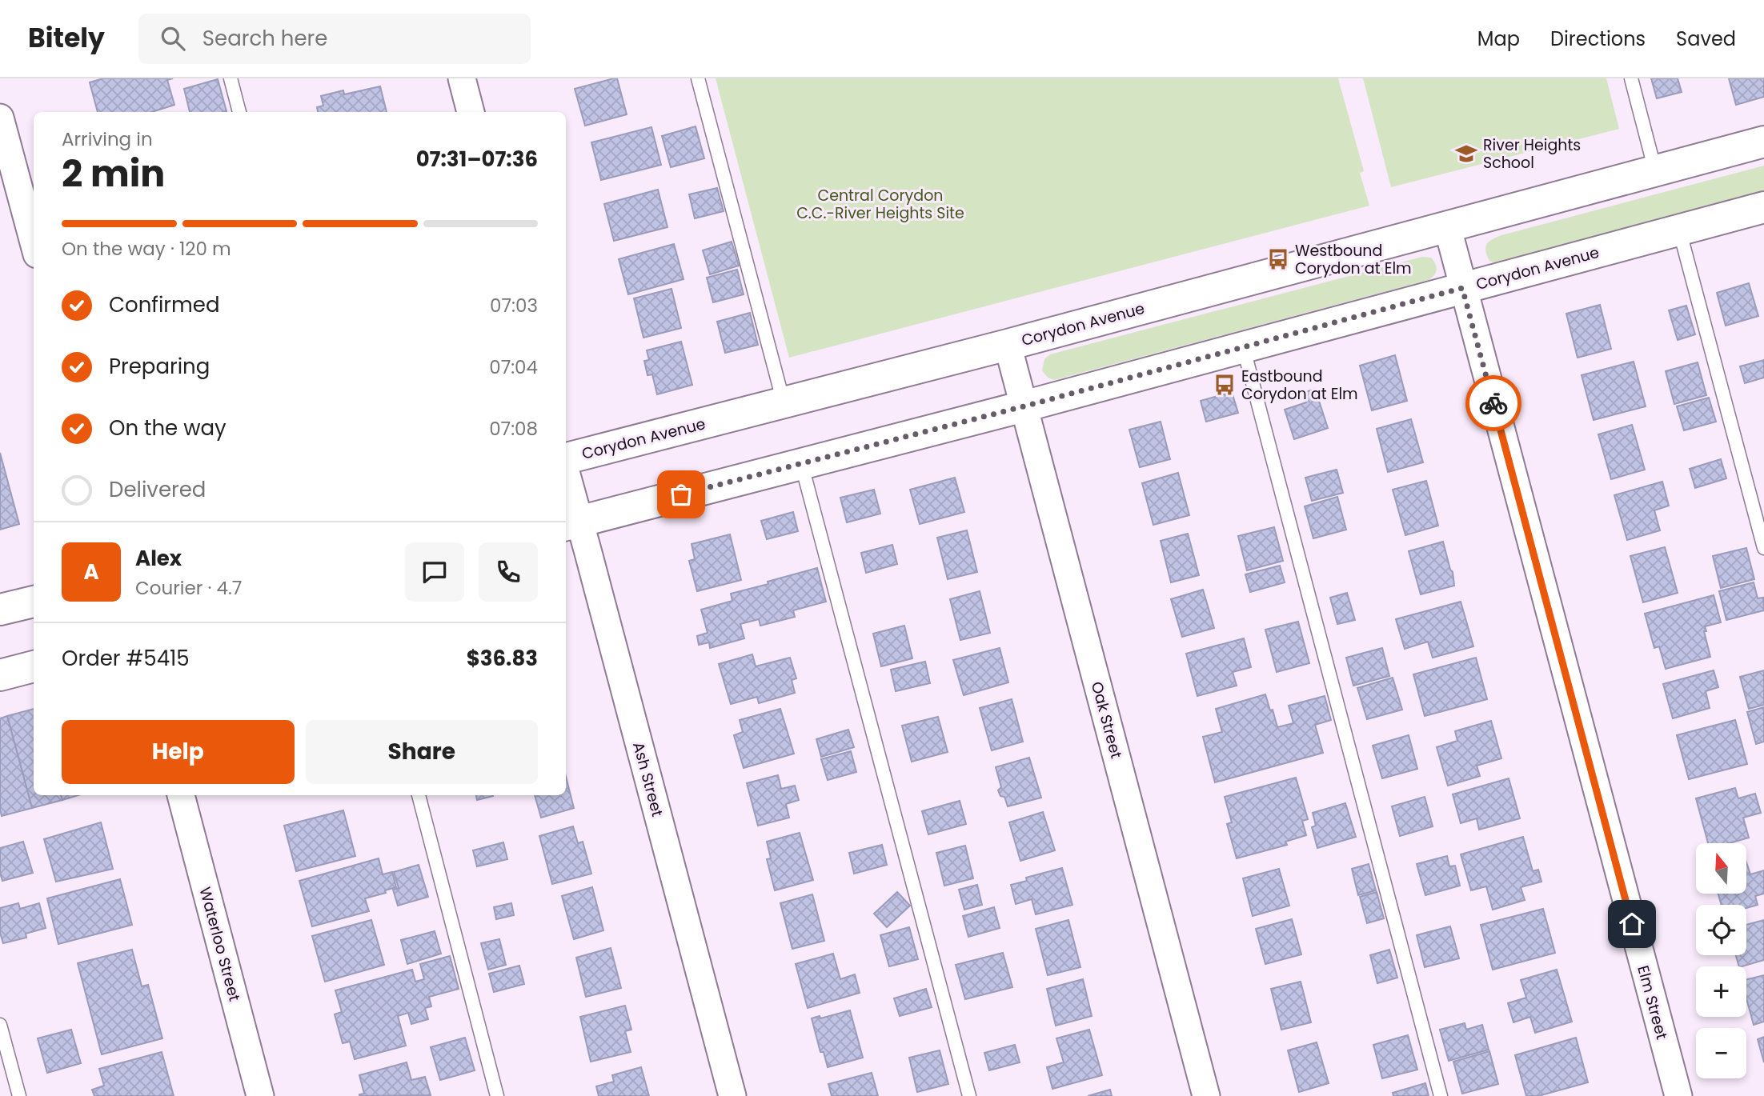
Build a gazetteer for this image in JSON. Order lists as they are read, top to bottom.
{
  "streets": {
    "main road": ["Corydon Avenue"],
    "street": [
      "Oak Street",
      "Ash Street",
      "Waterloo Street",
      "Elm Street"
    ]
  },
  "crossings": [
    ["Corydon Avenue", "Oak Street"],
    ["Corydon Avenue", "Ash Street"],
    ["Corydon Avenue", "Elm Street"]
  ],
  "parks": ["Central Corydon C.C.-River Heights Site"],
  "places": {
    "school or university": ["River Heights School"],
    "bus stop": ["Westbound Corydon at Elm", "Eastbound Corydon at Elm"]
  },
  "north": "top",
  "page": {
    "header": "Bitely",
    "search": "Search here",
    "nav": ["Map", "Directions", "Saved"],
    "heading": ["2 min", "Arriving in", "07:31–07:36"],
    "panel": [
      "Alex",
      "Courier · 4.7",
      "Order #5415",
      "$36.83"
    ],
    "bar": "On the way · 120 m",
    "list": [
      ["Confirmed", "07:03"],
      ["Preparing", "07:04"],
      ["On the way", "07:08"],
      "Delivered"
    ],
    "round": "A",
    "buttons": ["Help", "Share"],
    "map_buttons": ["+", "−"]
  }
}
